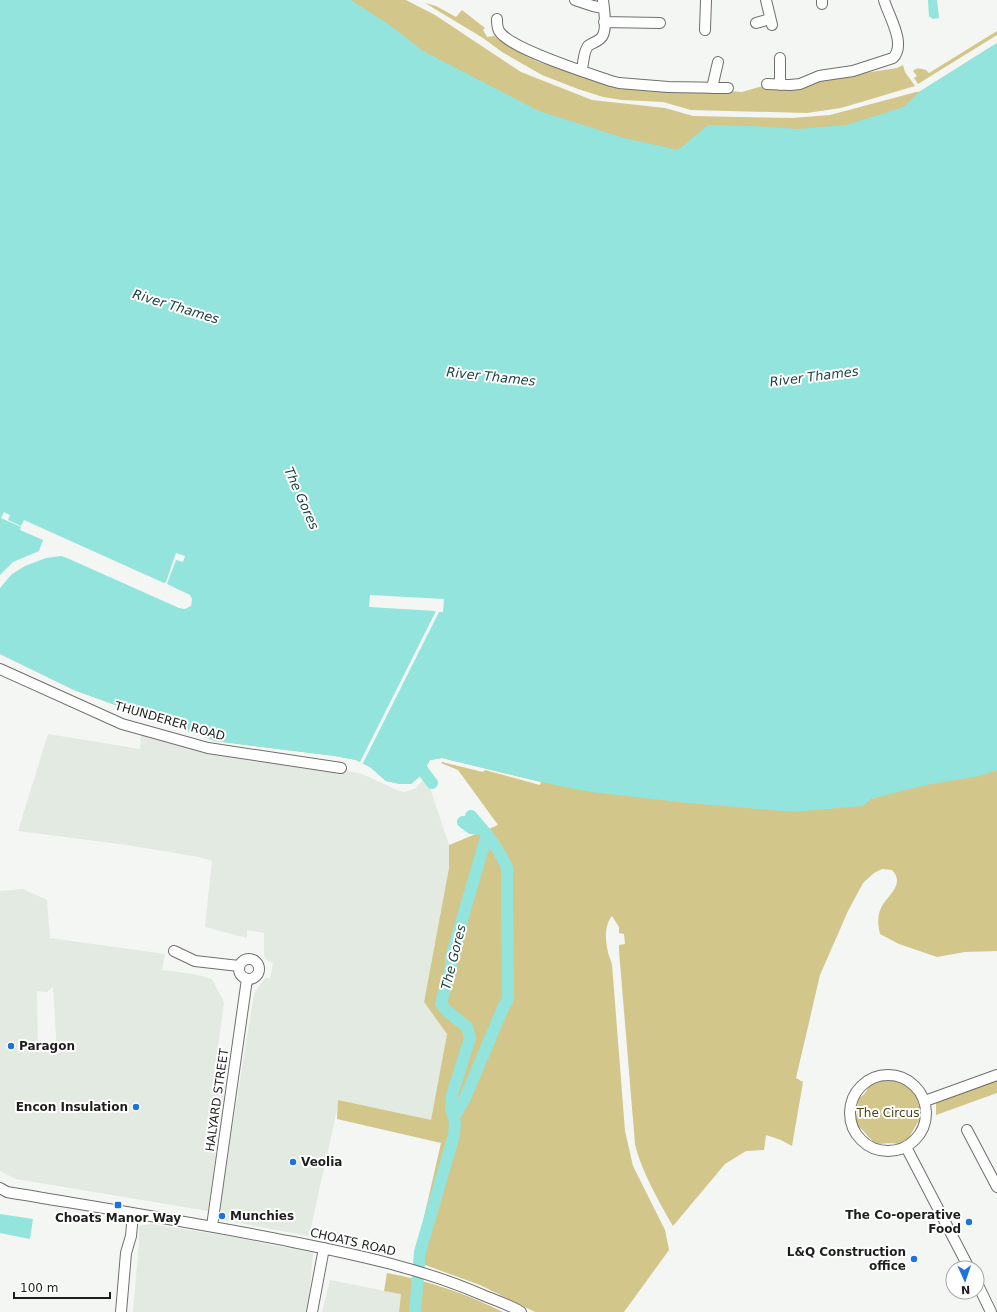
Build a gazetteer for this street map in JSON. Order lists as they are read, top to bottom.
{
  "streets": {
    "street": ["THUNDERER ROAD", "HALYARD STREET", "CHOATS ROAD"]
  },
  "crossings": [
    ["HALYARD STREET", "CHOATS ROAD"]
  ],
  "water": ["River Thames", "The Gores"],
  "parks": ["The Circus"],
  "places": {
    "other": [
      "Paragon",
      "Encon Insulation",
      "Veolia",
      "Munchies",
      "The Co-operative Food",
      "L&Q Construction office"
    ],
    "transit": ["Choats Manor Way"]
  },
  "scale_bar": "100 m",
  "north": "bottom"
}
